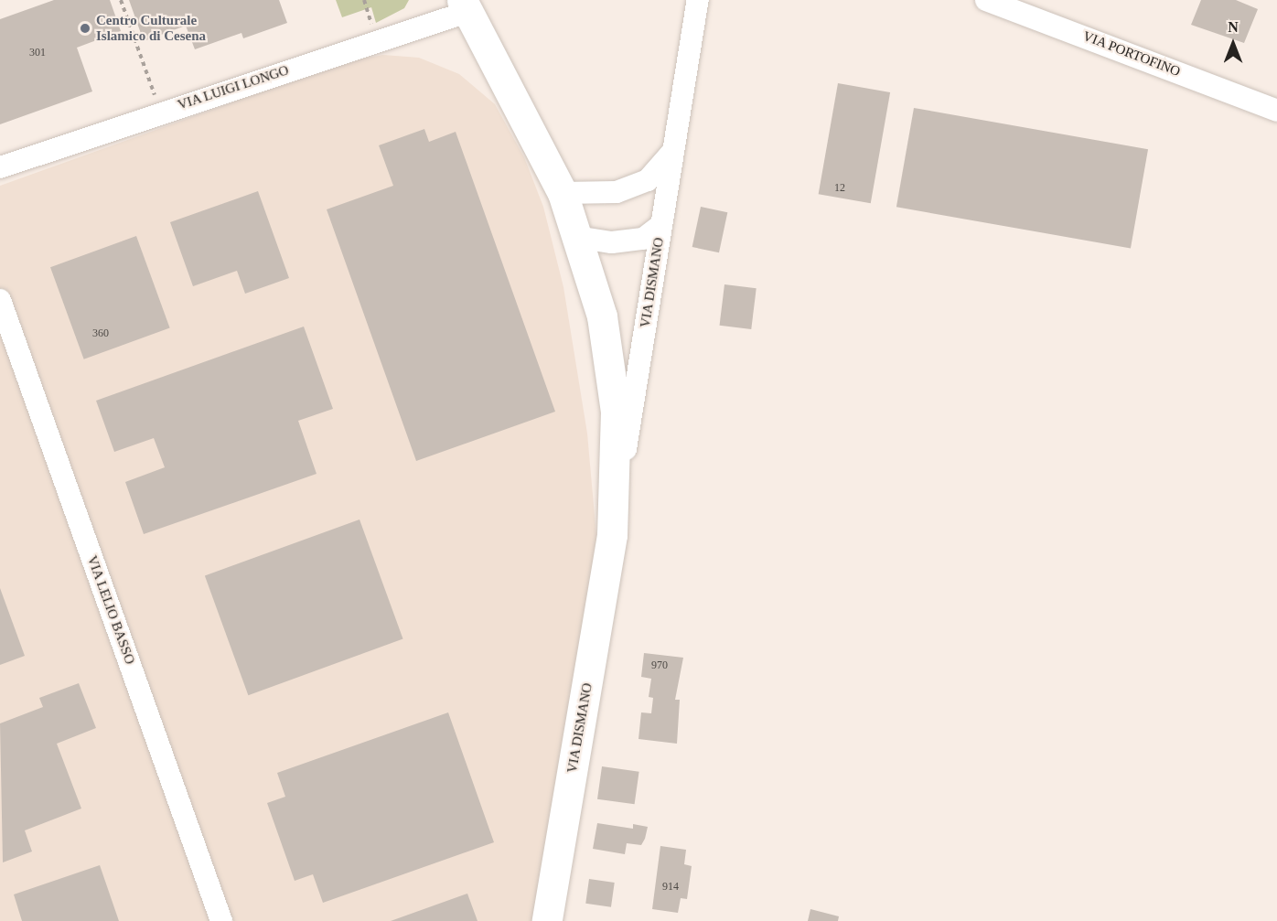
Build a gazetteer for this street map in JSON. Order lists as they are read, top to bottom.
{
  "streets": {
    "main road": ["VIA DISMANO"],
    "street": ["VIA PORTOFINO", "VIA LUIGI LONGO", "VIA LELIO BASSO"]
  },
  "crossings": [
    ["VIA LUIGI LONGO", "VIA DISMANO"]
  ],
  "places": ["Centro Culturale Islamico di Cesena"],
  "house_numbers": [
    "301",
    "12",
    "360",
    "970",
    "914"
  ],
  "north": "top"
}
